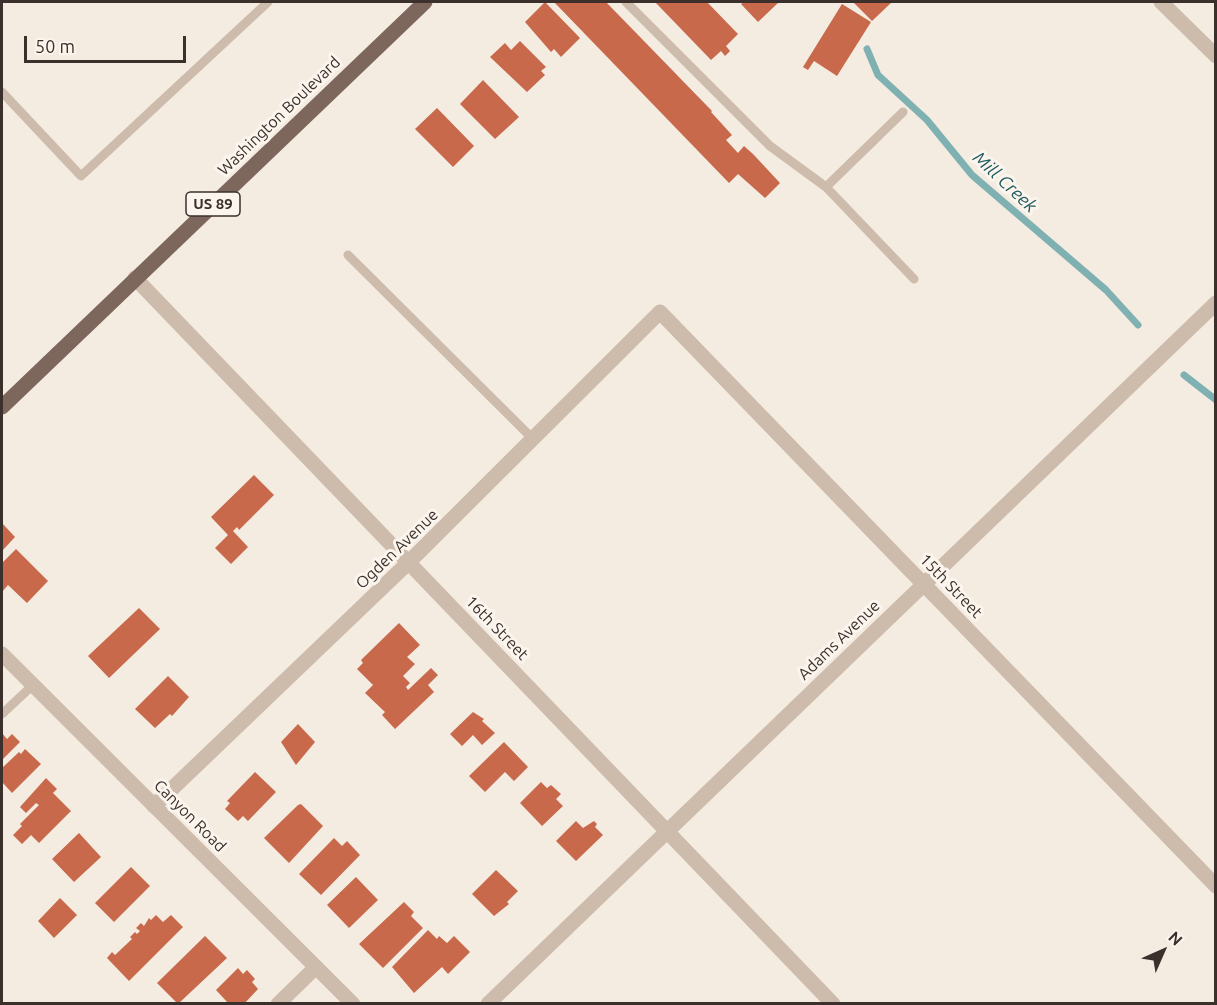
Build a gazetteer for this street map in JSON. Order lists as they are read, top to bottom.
{
  "streets": {
    "main road": ["Washington Boulevard", "US 89"],
    "street": [
      "Ogden Avenue",
      "15th Street",
      "16th Street",
      "Adams Avenue",
      "Canyon Road"
    ]
  },
  "crossings": [
    ["Washington Boulevard", "16th Street"],
    ["Ogden Avenue", "15th Street"],
    ["Ogden Avenue", "16th Street"],
    ["Ogden Avenue", "Canyon Road"],
    ["15th Street", "Adams Avenue"],
    ["16th Street", "Adams Avenue"]
  ],
  "water": ["Mill Creek"],
  "scale_bar": "50 m",
  "north": "top right"
}
